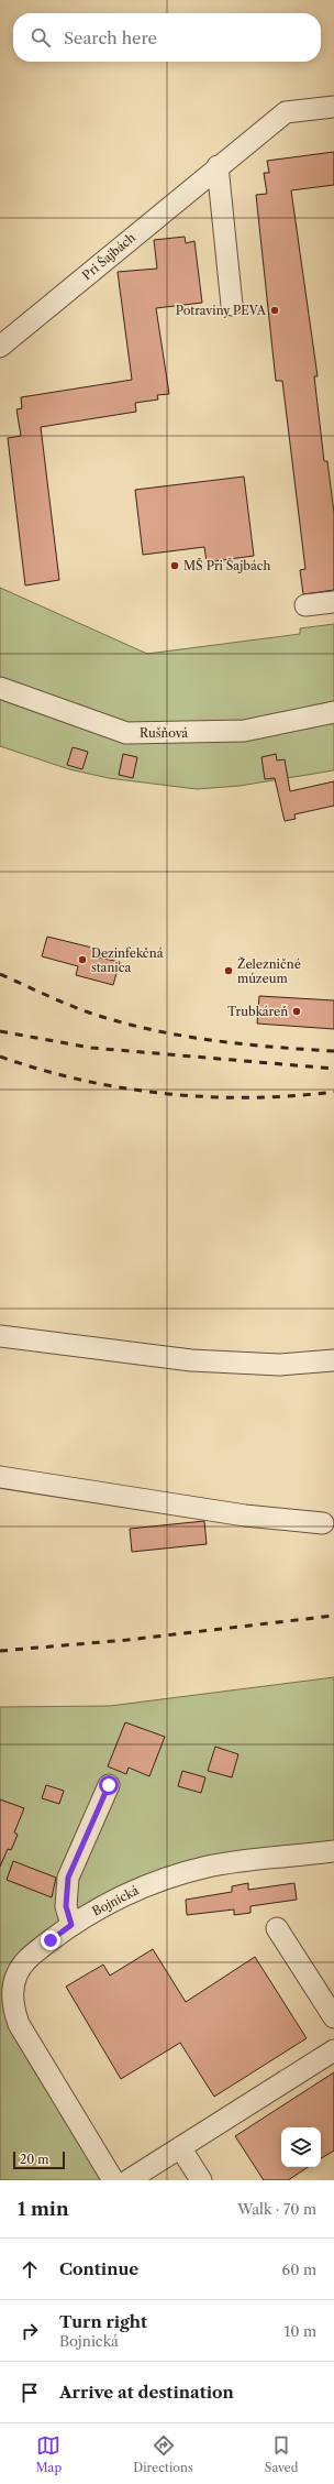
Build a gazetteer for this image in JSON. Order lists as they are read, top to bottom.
{
  "streets": {
    "street": ["Pri Šajbách", "Rušňová", "Bojnická"]
  },
  "places": [
    "Potraviny PEVA",
    "MŠ Pri Šajbách",
    "Dezinfekčná stanica",
    "Železničné múzeum",
    "Trubkáreň"
  ],
  "scale_bar": "20 m",
  "page": {
    "search": "Search here",
    "scale": "20 m",
    "heading": ["1 min", "Walk · 70 m"],
    "list": [
      ["Continue", "60 m"],
      ["Turn right", "Bojnická", "10 m"],
      "Arrive at destination"
    ],
    "nav": ["Map", "Directions", "Saved"]
  }
}
